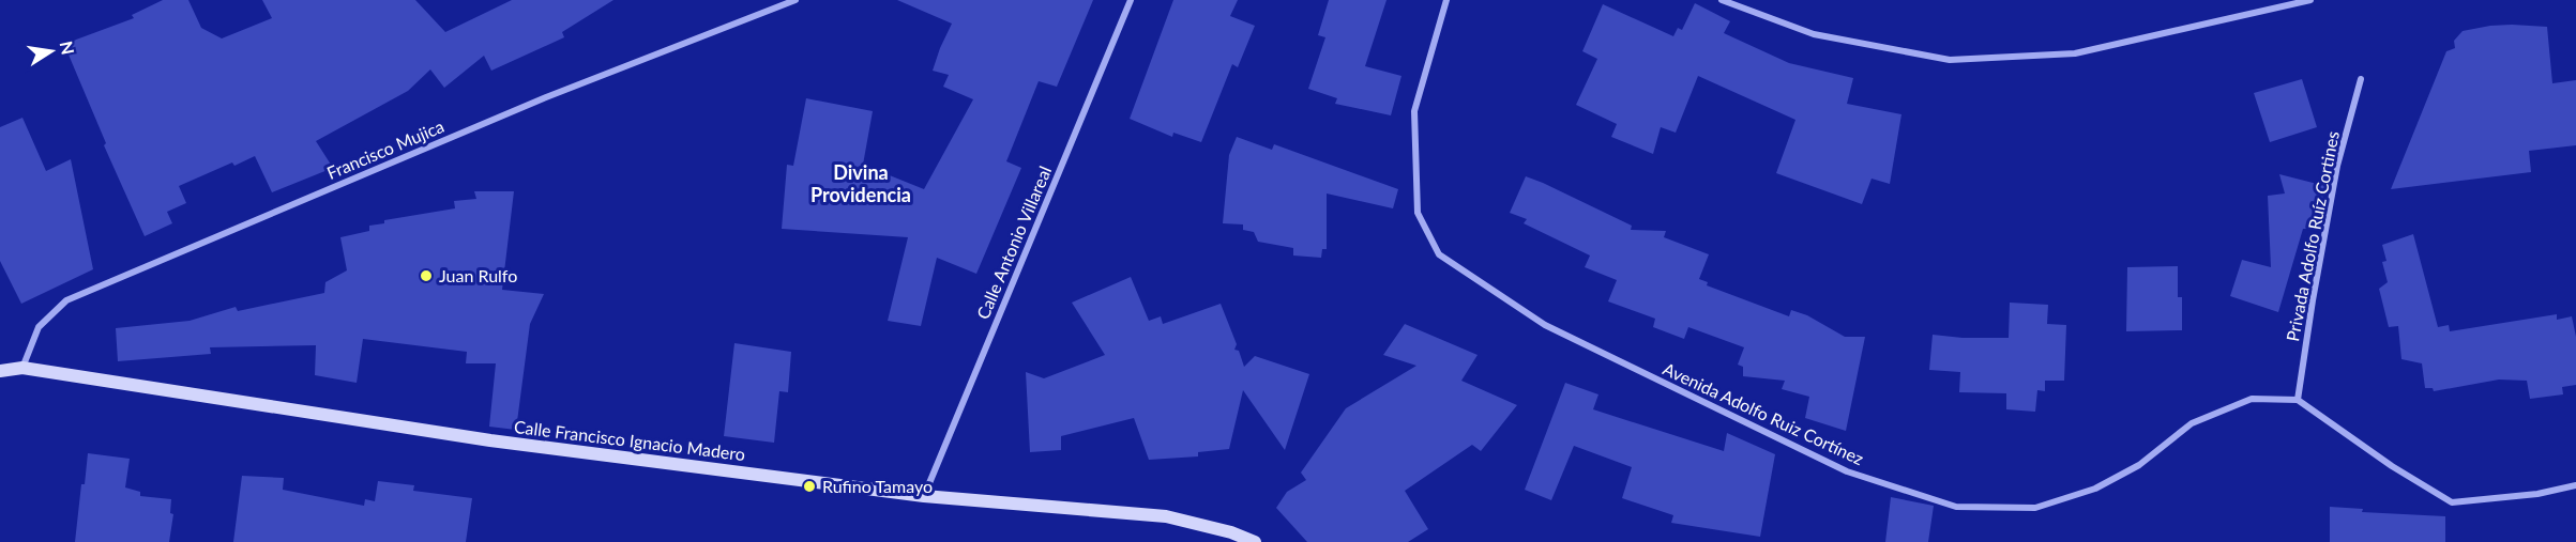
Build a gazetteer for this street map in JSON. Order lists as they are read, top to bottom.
{
  "streets": {
    "main road": ["Calle Francisco Ignacio Madero"],
    "street": [
      "Francisco Mujica",
      "Privada Adolfo Ruíz Cortines",
      "Calle Antonio Villareal",
      "Avenida Adolfo Ruiz Cortínez"
    ]
  },
  "crossings": [
    ["Francisco Mujica", "Calle Francisco Ignacio Madero"],
    ["Privada Adolfo Ruíz Cortines", "Avenida Adolfo Ruiz Cortínez"],
    ["Calle Antonio Villareal", "Calle Francisco Ignacio Madero"]
  ],
  "districts": ["Divina Providencia"],
  "places": ["Juan Rulfo", "Rufino Tamayo"],
  "north": "right"
}
